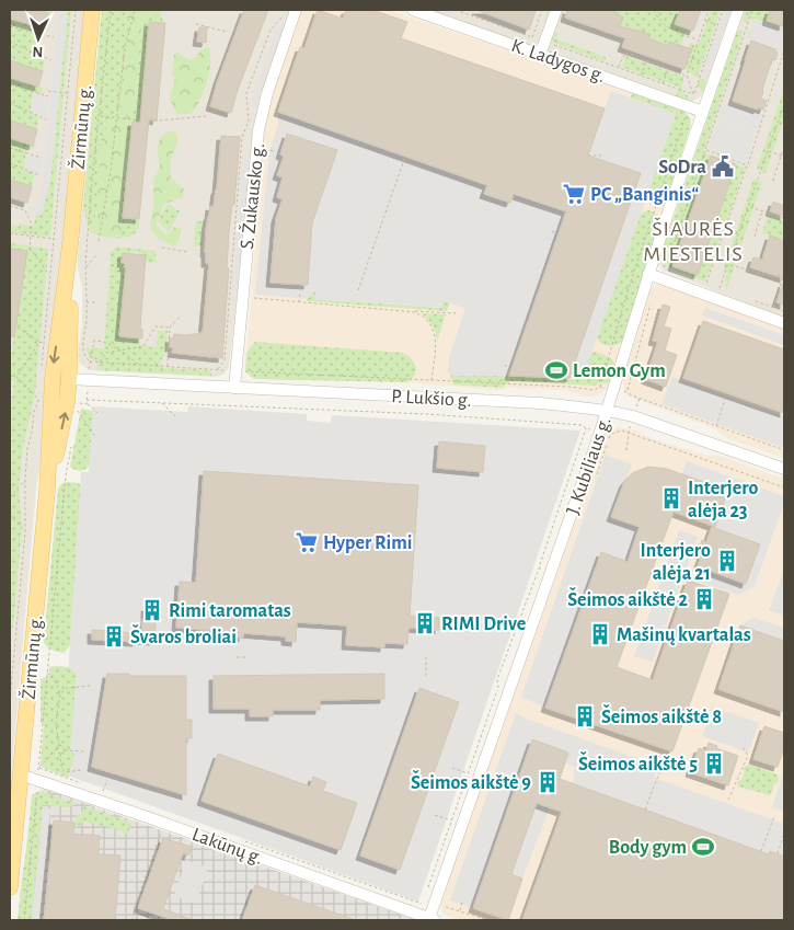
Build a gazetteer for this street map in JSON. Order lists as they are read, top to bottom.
{
  "streets": {
    "main road": ["Žirmūnų g."],
    "street": [
      "K. Ladygos g.",
      "S. Žukausko g.",
      "P. Lukšio g.",
      "J. Kubiliaus g.",
      "Lakūnų g."
    ]
  },
  "crossings": [
    ["K. Ladygos g.", "J. Kubiliaus g."],
    ["Žirmūnų g.", "P. Lukšio g."],
    ["Žirmūnų g.", "Lakūnų g."],
    ["S. Žukausko g.", "P. Lukšio g."],
    ["P. Lukšio g.", "J. Kubiliaus g."],
    ["J. Kubiliaus g.", "Lakūnų g."]
  ],
  "districts": ["ŠIAURĖS MIESTELIS"],
  "places": {
    "public building": ["SoDra"],
    "supermarket": ["PC „Banginis“", "Hyper Rimi"],
    "sports": ["Lemon Gym", "Body gym"],
    "building": [
      "Interjero alėja 23",
      "Interjero alėja 21",
      "Šeimos aikštė 2",
      "Rimi taromatas",
      "RIMI Drive",
      "Mašinų kvartalas",
      "Švaros broliai",
      "Šeimos aikštė 8",
      "Šeimos aikštė 5",
      "Šeimos aikštė 9"
    ]
  },
  "north": "bottom"
}
